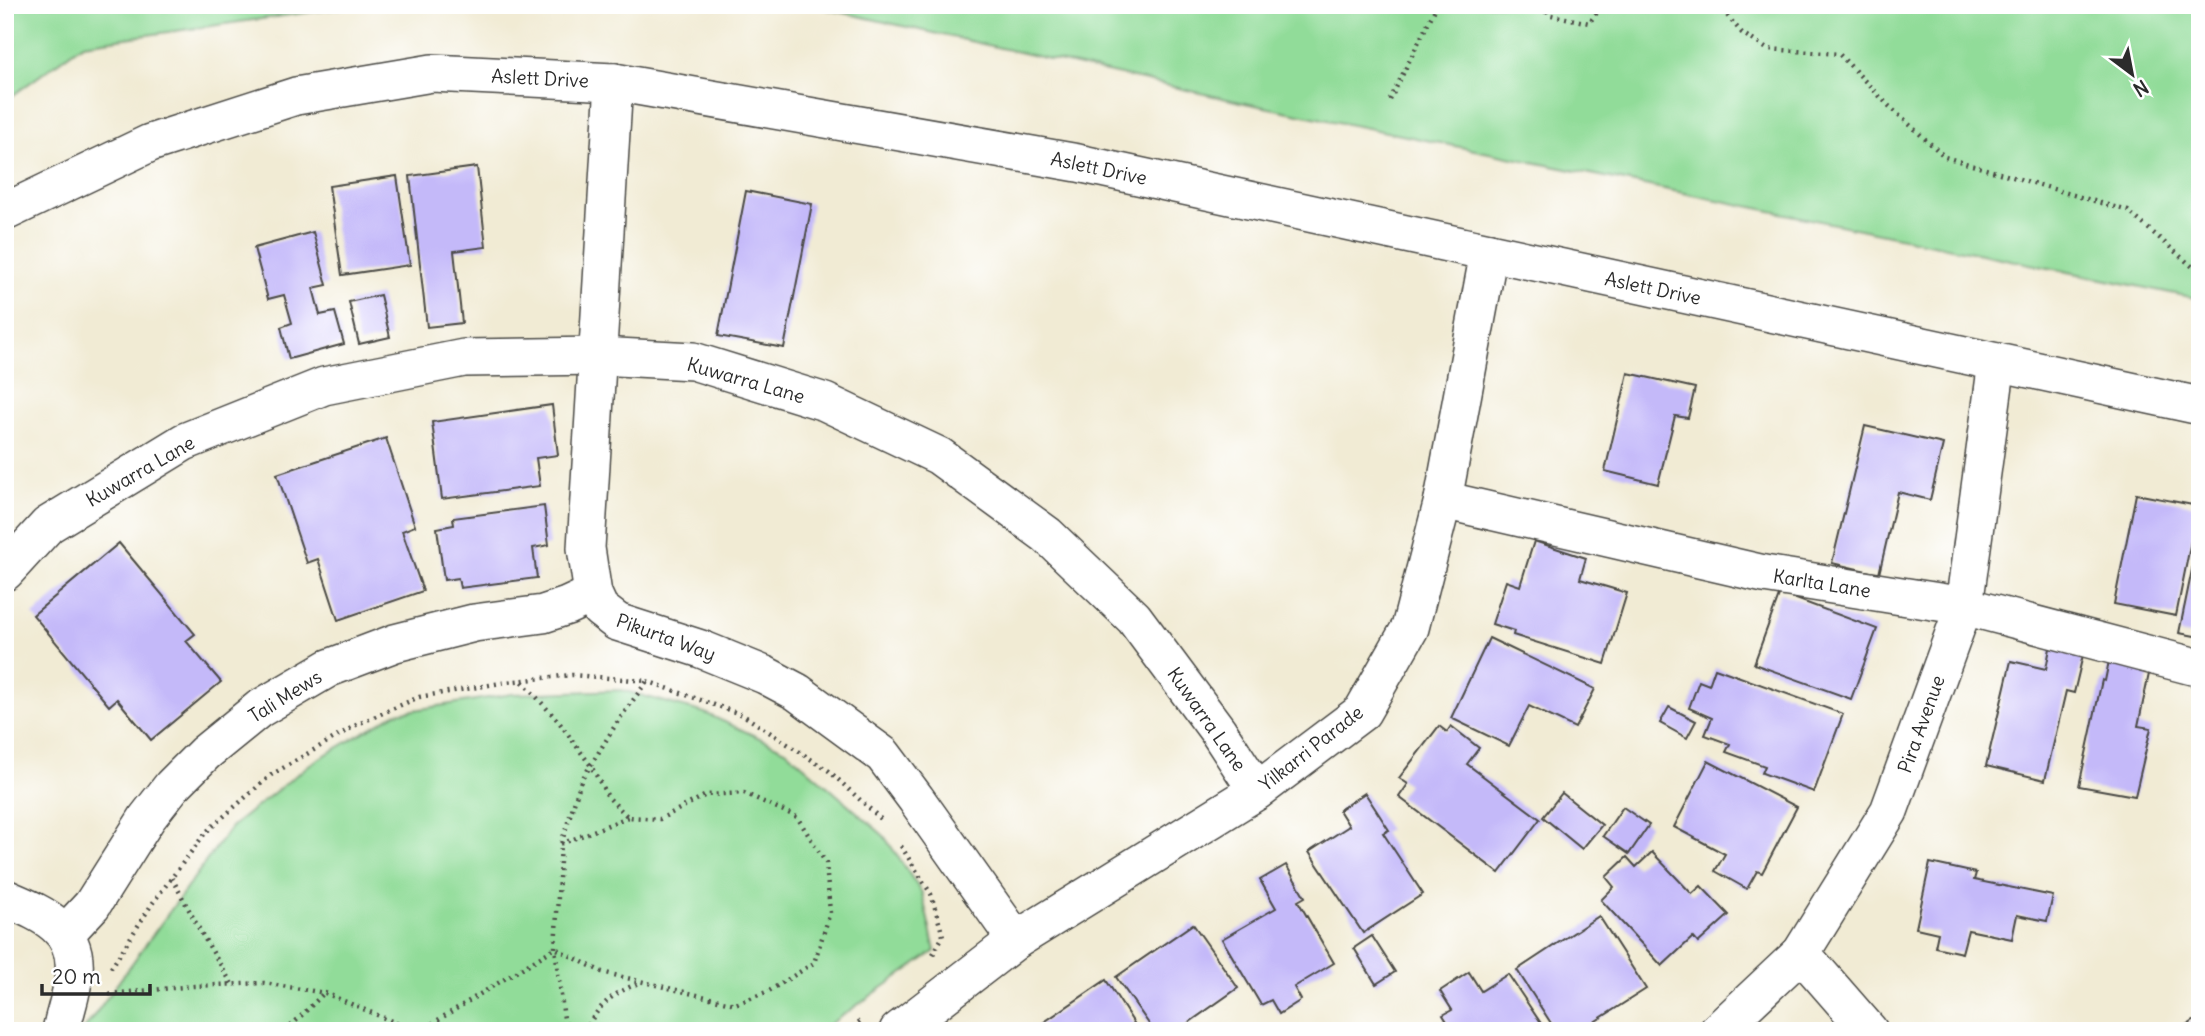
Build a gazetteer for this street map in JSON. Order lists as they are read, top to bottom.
{
  "streets": {
    "street": [
      "Aslett Drive",
      "Kuwarra Lane",
      "Karlta Lane",
      "Pikurta Way",
      "Tali Mews",
      "Pira Avenue",
      "Yilkarri Parade"
    ]
  },
  "crossings": [
    ["Aslett Drive", "Pira Avenue"],
    ["Aslett Drive", "Yilkarri Parade"],
    ["Kuwarra Lane", "Yilkarri Parade"],
    ["Karlta Lane", "Pira Avenue"],
    ["Karlta Lane", "Yilkarri Parade"],
    ["Pikurta Way", "Tali Mews"],
    ["Pikurta Way", "Yilkarri Parade"]
  ],
  "scale_bar": "20 m",
  "north": "bottom right"
}
